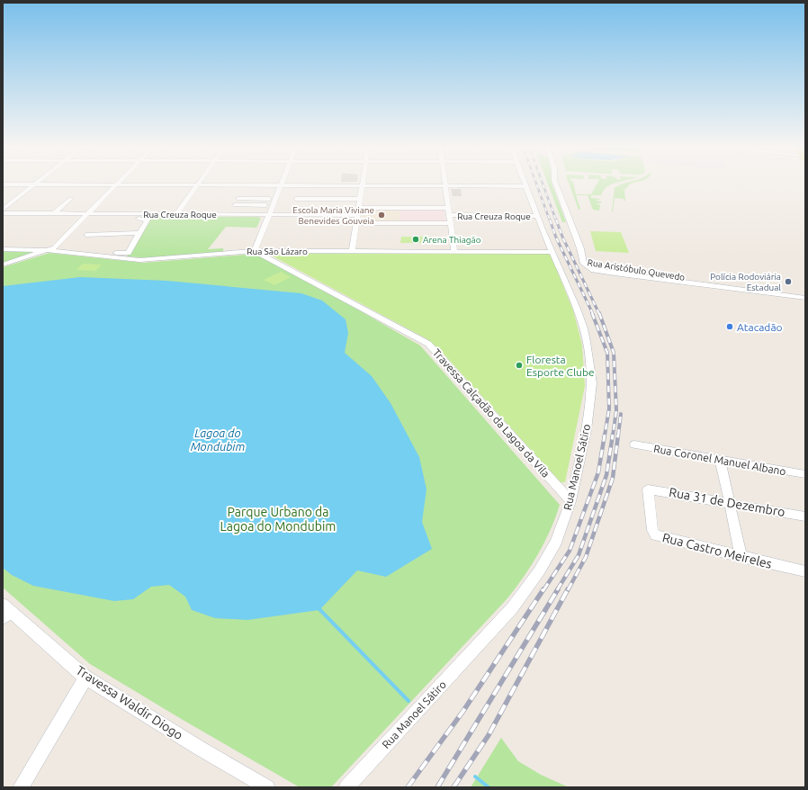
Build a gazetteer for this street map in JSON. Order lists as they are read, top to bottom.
{
  "streets": {
    "street": [
      "Rua Creuza Roque",
      "Rua São Lázaro",
      "Rua Aristóbulo Quevedo",
      "Travessa Calçadão da Lagoa da Vila",
      "Rua Coronel Manuel Albano",
      "Rua Manoel Sátiro",
      "Rua 31 de Dezembro",
      "Rua Castro Meireles",
      "Travessa Waldir Diogo"
    ]
  },
  "crossings": [
    ["Rua Creuza Roque", "Rua Manoel Sátiro"],
    ["Rua São Lázaro", "Travessa Calçadão da Lagoa da Vila"],
    ["Rua São Lázaro", "Rua Manoel Sátiro"],
    ["Travessa Calçadão da Lagoa da Vila", "Rua Manoel Sátiro"],
    ["Rua 31 de Dezembro", "Rua Castro Meireles"]
  ],
  "water": ["Lagoa do Mondubim"],
  "parks": ["Parque Urbano da Lagoa do Mondubim"],
  "places": [
    "Escola Maria Viviane Benevides Gouveia",
    "Arena Thiagão",
    "Polícia Rodoviária Estadual",
    "Atacadão",
    "Floresta Esporte Clube"
  ]
}
